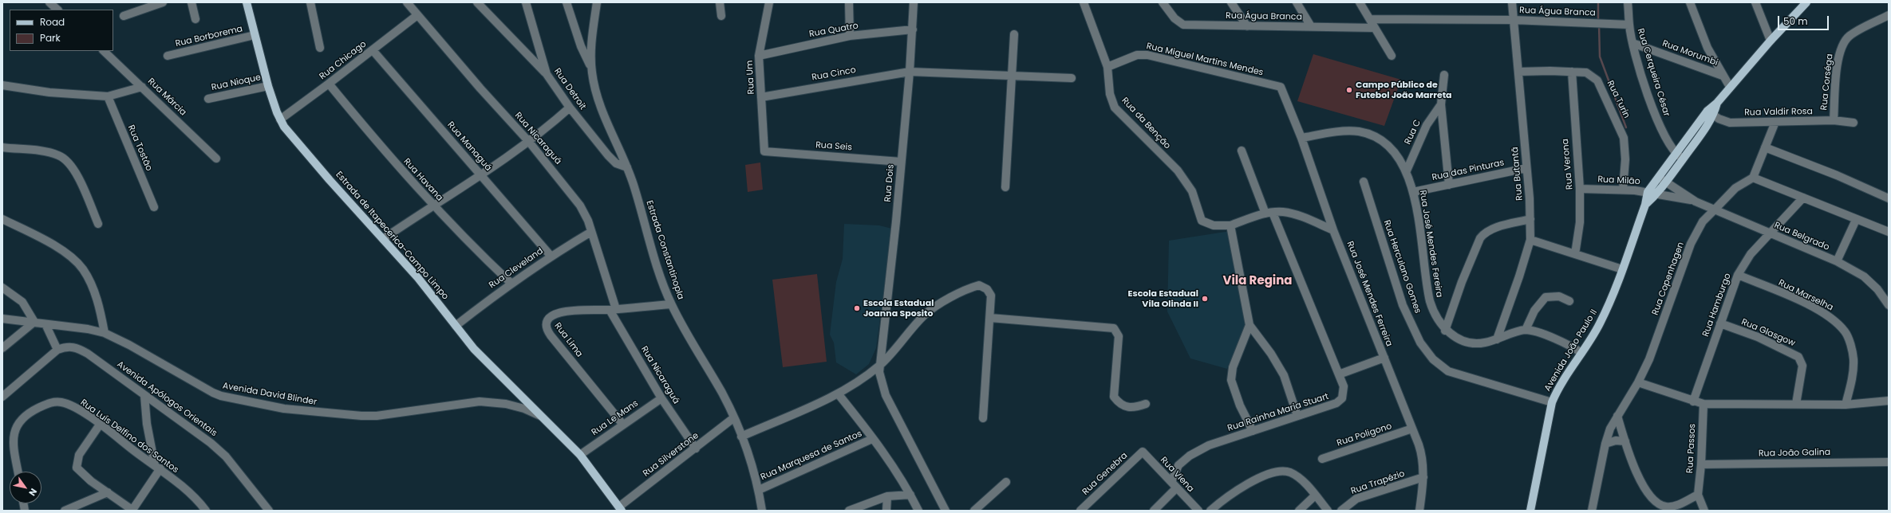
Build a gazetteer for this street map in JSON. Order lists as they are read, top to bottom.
{
  "streets": {
    "main road": ["Estrada de Itapecerica-Campo Limpo", "Avenida João Paulo II"],
    "street": [
      "Rua Água Branca",
      "Rua Quatro",
      "Rua Borborema",
      "Rua Morumbi",
      "Rua Miguel Martins Mendes",
      "Rua Chicago",
      "Rua Cerqueira César",
      "Rua Cinco",
      "Rua Um",
      "Rua Corséga",
      "Rua Nioque",
      "Rua Detroit",
      "Rua Márcia",
      "Rua Turin",
      "Rua Valdir Rosa",
      "Rua da Benção",
      "Rua C",
      "Rua Nicaraguá",
      "Rua Managuá",
      "Rua Seis",
      "Rua Tostão",
      "Rua Verona",
      "Rua das Pinturas",
      "Rua Butantã",
      "Rua Havana",
      "Rua Milão",
      "Rua Dois",
      "Rua Belgrado",
      "Rua José Mendes Fereira",
      "Estrada Constantinopla",
      "Rua Herculano Gomes",
      "Rua Cleveland",
      "Rua Copenhagen",
      "Rua José Mendes Ferreira",
      "Rua Marselha",
      "Rua Hamburgo",
      "Rua Glasgow",
      "Rua Lima",
      "Avenida David Blinder",
      "Avenida Apólogos Orientais",
      "Rua Rainha Maria Stuart",
      "Rua Le Mans",
      "Rua Poligono",
      "Rua Luís Delfino dos Santos",
      "Rua Passos",
      "Rua João Galina",
      "Rua Silverstone",
      "Rua Marquesa de Santos",
      "Rua Genebra",
      "Rua Viena",
      "Rua Trapézio"
    ]
  },
  "crossings": [
    ["Rua Água Branca", "Rua Cerqueira César"],
    ["Rua Água Branca", "Rua Butantã"],
    ["Rua Quatro", "Rua Um"],
    ["Rua Quatro", "Rua Dois"],
    ["Rua Borborema", "Estrada de Itapecerica-Campo Limpo"],
    ["Rua Morumbi", "Rua Cerqueira César"],
    ["Rua Miguel Martins Mendes", "Rua da Benção"],
    ["Rua Miguel Martins Mendes", "Rua José Mendes Ferreira"],
    ["Rua Chicago", "Rua Nicaraguá"],
    ["Rua Chicago", "Rua Managuá"],
    ["Rua Chicago", "Rua Havana"],
    ["Rua Chicago", "Estrada de Itapecerica-Campo Limpo"],
    ["Rua Cerqueira César", "Avenida João Paulo II"],
    ["Rua Cinco", "Rua Um"],
    ["Rua Cinco", "Rua Dois"],
    ["Rua Um", "Rua Seis"],
    ["Rua Corséga", "Rua Valdir Rosa"],
    ["Rua Nioque", "Estrada de Itapecerica-Campo Limpo"],
    ["Rua Detroit", "Estrada Constantinopla"],
    ["Rua Turin", "Rua Verona"],
    ["Rua Turin", "Rua Butantã"],
    ["Rua Turin", "Rua Milão"],
    ["Rua Valdir Rosa", "Avenida João Paulo II"],
    ["Rua C", "Rua José Mendes Fereira"],
    ["Rua Nicaraguá", "Rua Cleveland"],
    ["Rua Nicaraguá", "Rua Lima"],
    ["Rua Nicaraguá", "Rua Le Mans"],
    ["Rua Nicaraguá", "Rua Silverstone"],
    ["Rua Managuá", "Rua Cleveland"],
    ["Rua Seis", "Rua Dois"],
    ["Rua Verona", "Rua Milão"],
    ["Rua das Pinturas", "Rua Butantã"],
    ["Rua das Pinturas", "Rua José Mendes Fereira"],
    ["Rua Havana", "Rua Cleveland"],
    ["Rua Milão", "Rua Belgrado"],
    ["Rua Milão", "Avenida João Paulo II"],
    ["Estrada de Itapecerica-Campo Limpo", "Rua Cleveland"],
    ["Estrada de Itapecerica-Campo Limpo", "Avenida David Blinder"],
    ["Estrada de Itapecerica-Campo Limpo", "Rua Le Mans"],
    ["Estrada de Itapecerica-Campo Limpo", "Rua Silverstone"],
    ["Rua Belgrado", "Rua Copenhagen"],
    ["Rua Belgrado", "Rua Hamburgo"],
    ["Rua Belgrado", "Avenida João Paulo II"],
    ["Rua José Mendes Fereira", "Rua José Mendes Ferreira"],
    ["Estrada Constantinopla", "Rua Lima"],
    ["Estrada Constantinopla", "Rua Silverstone"],
    ["Estrada Constantinopla", "Rua Marquesa de Santos"],
    ["Rua Herculano Gomes", "Avenida João Paulo II"],
    ["Rua José Mendes Ferreira", "Rua Poligono"],
    ["Rua José Mendes Ferreira", "Rua Trapézio"],
    ["Rua Marselha", "Rua Hamburgo"],
    ["Rua Hamburgo", "Rua Glasgow"],
    ["Rua Lima", "Rua Le Mans"],
    ["Rua Rainha Maria Stuart", "Rua Viena"],
    ["Rua Passos", "Rua João Galina"],
    ["Rua Genebra", "Rua Viena"]
  ],
  "districts": ["Vila Regina"],
  "places": ["Campo Público de Futebol João Marreta", "Escola Estadual Vila Olinda II", "Escola Estadual Joanna Sposito"],
  "legend": ["Road", "Park"],
  "scale_bar": "50 m",
  "north": "bottom right"
}
